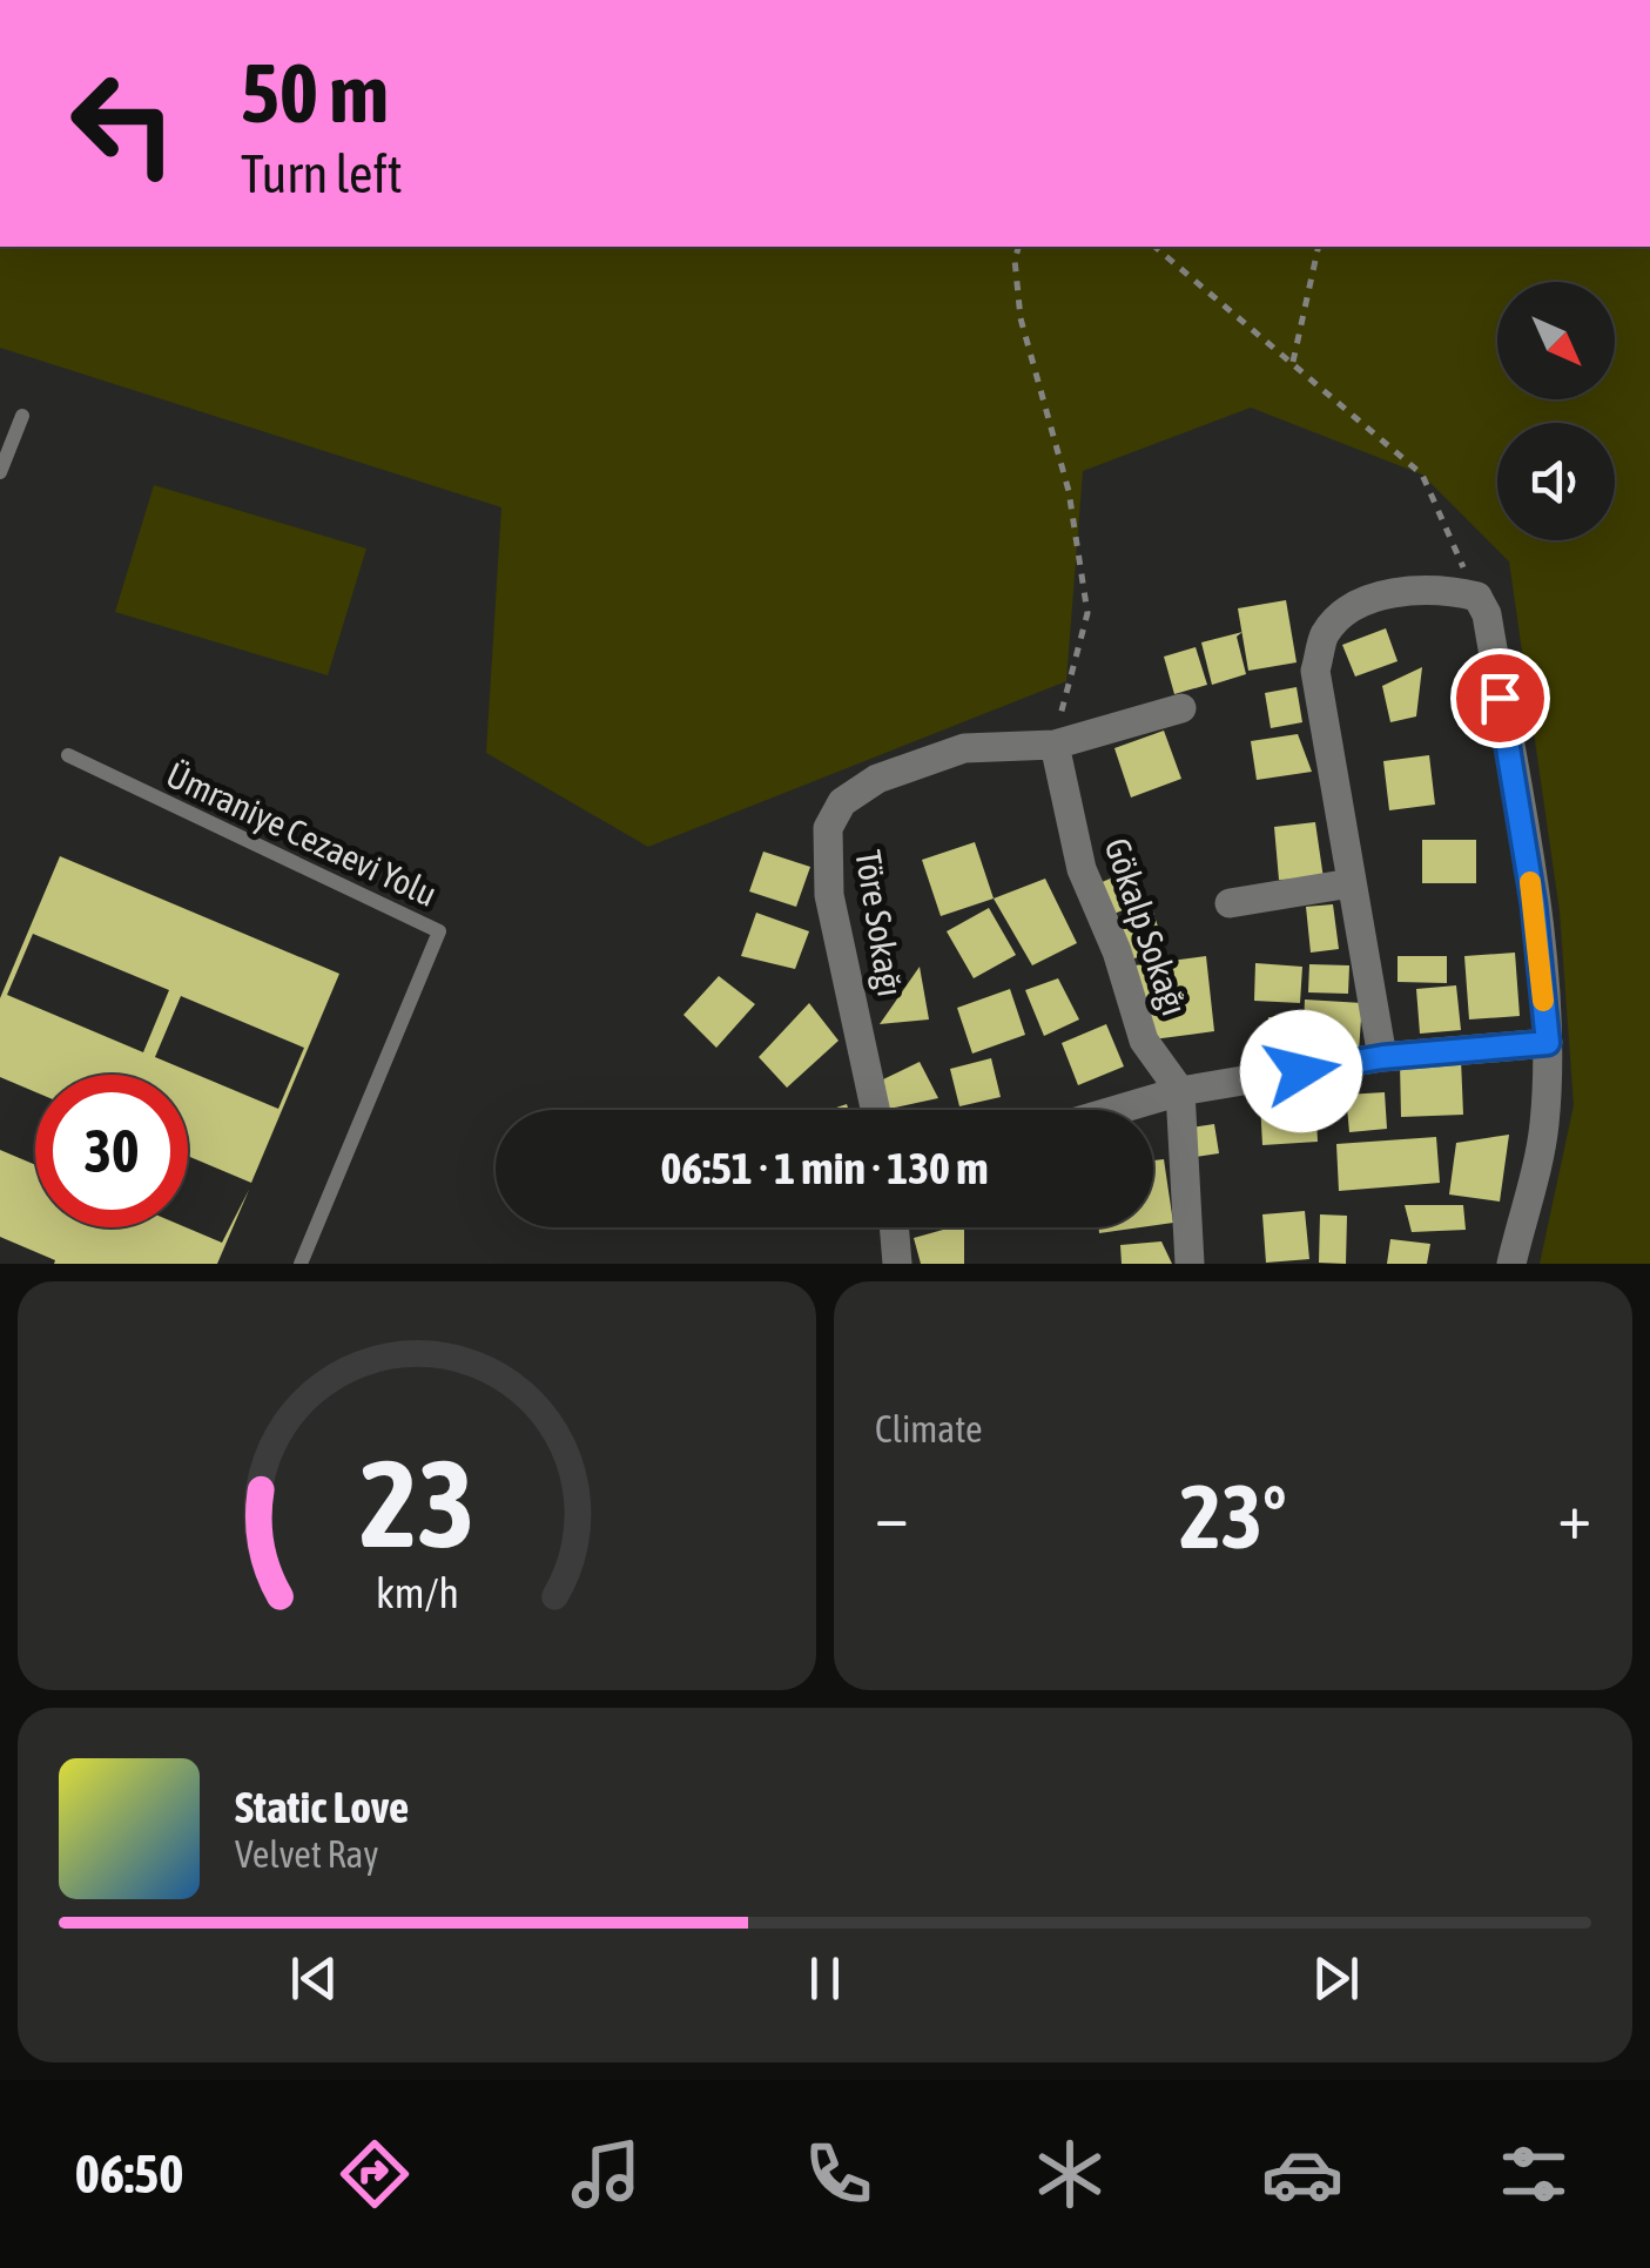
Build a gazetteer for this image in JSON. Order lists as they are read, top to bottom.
{
  "streets": {
    "street": ["Töre Sokağı", "Gökalp Sokağı"],
    "lane": ["Ümraniye Cezaevi Yolu"]
  },
  "crossings": [
    ["Töre Sokağı", "Gökalp Sokağı"]
  ],
  "north": "bottom right",
  "page": {
    "turn": ["50 m", "Turn left"],
    "limit": "30",
    "trip": "06:51 · 1 min · 130 m",
    "tile": "Climate",
    "heat": ["−", "23°", "+"],
    "song": ["Static Love", "Velvet Ray"],
    "tabs": "06:50",
    "gauge": ["23", "km/h"]
  }
}
